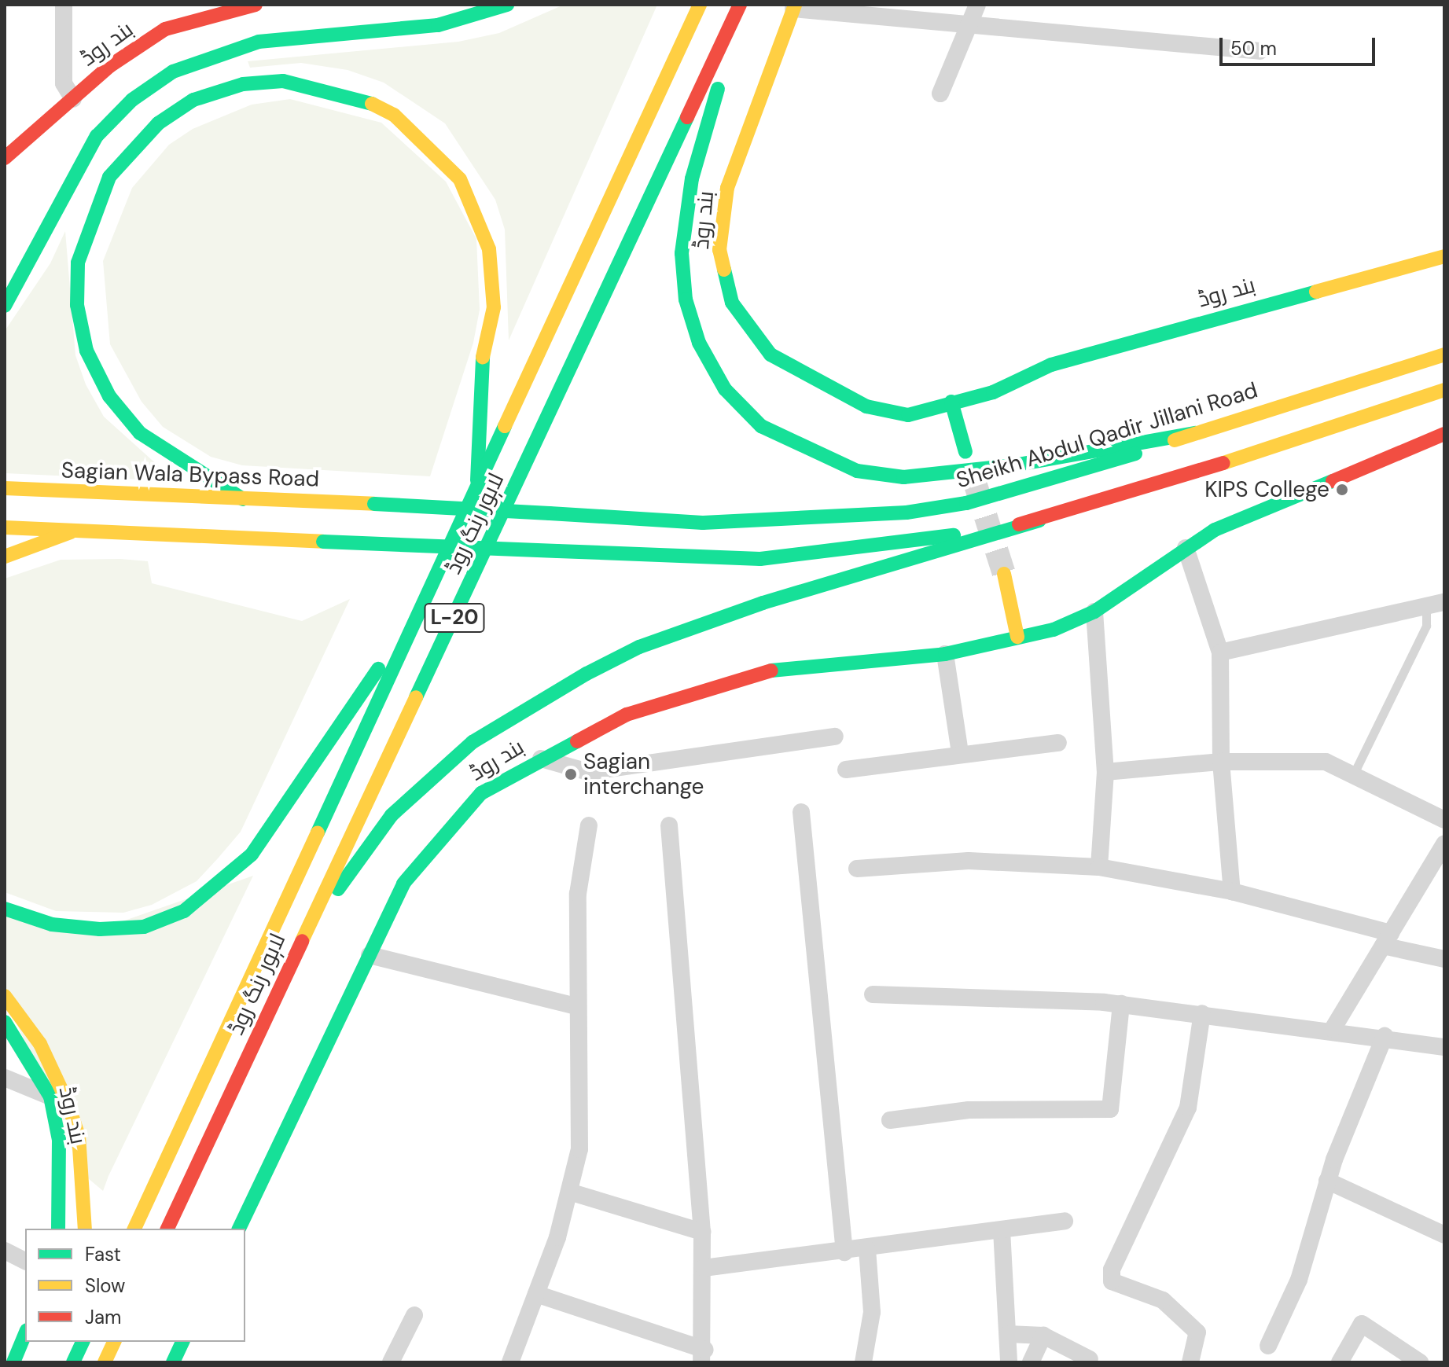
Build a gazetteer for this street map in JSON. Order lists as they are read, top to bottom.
{
  "streets": {
    "main road": [
      "بند روڈ",
      "Sheikh Abdul Qadir Jillani Road",
      "Sagian Wala Bypass Road",
      "لاہور رنگ روڈ",
      "L-20"
    ]
  },
  "crossings": [
    ["Sheikh Abdul Qadir Jillani Road", "Sagian Wala Bypass Road"]
  ],
  "places": ["KIPS College", "Sagian interchange"],
  "legend": ["Fast", "Slow", "Jam"],
  "scale_bar": "50 m"
}
